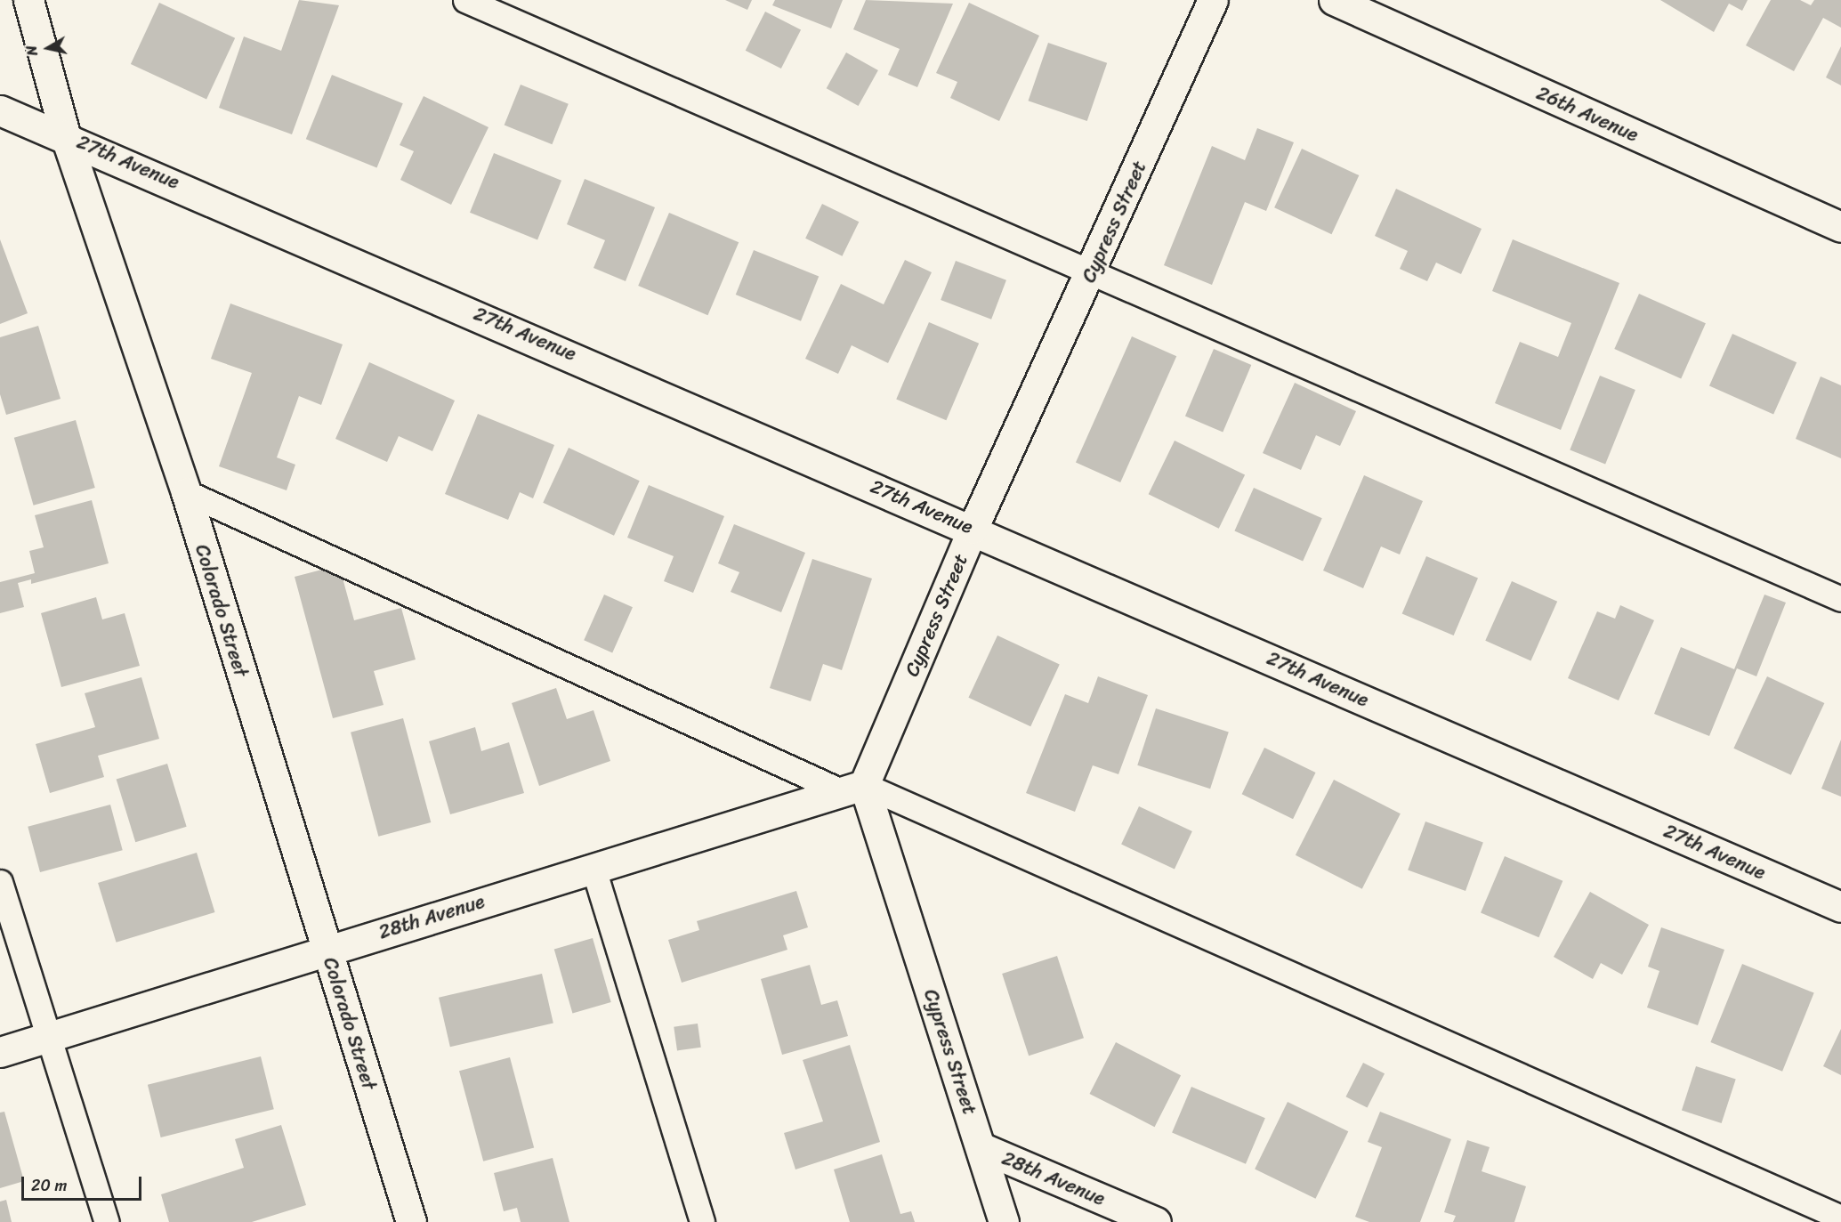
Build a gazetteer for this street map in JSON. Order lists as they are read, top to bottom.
{
  "streets": {
    "street": [
      "26th Avenue",
      "27th Avenue",
      "Cypress Street",
      "Colorado Street",
      "28th Avenue"
    ]
  },
  "crossings": [
    ["27th Avenue", "Cypress Street"],
    ["27th Avenue", "Colorado Street"],
    ["Cypress Street", "28th Avenue"],
    ["Colorado Street", "28th Avenue"]
  ],
  "scale_bar": "20 m",
  "north": "left"
}
